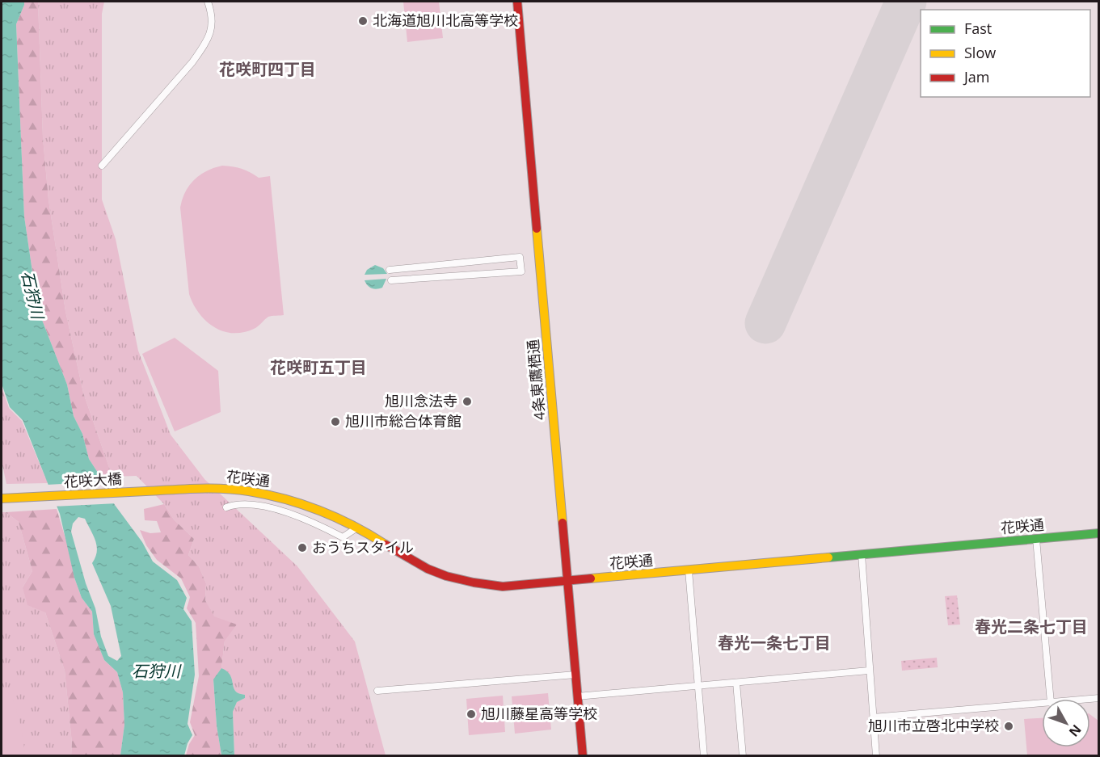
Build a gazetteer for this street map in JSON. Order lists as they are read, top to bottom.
{
  "streets": {
    "main road": ["4条東鷹栖通", "花咲通", "花咲大橋"]
  },
  "crossings": [
    ["4条東鷹栖通", "花咲通"],
    ["花咲通", "花咲大橋"]
  ],
  "districts": [
    "花咲町四丁目",
    "花咲町五丁目",
    "春光二条七丁目",
    "春光一条七丁目"
  ],
  "water": ["石狩川"],
  "places": [
    "北海道旭川北高等学校",
    "旭川念法寺",
    "旭川市総合体育館",
    "おうちスタイル",
    "旭川藤星高等学校",
    "旭川市立啓北中学校"
  ],
  "legend": ["Fast", "Slow", "Jam"],
  "north": "bottom right"
}
